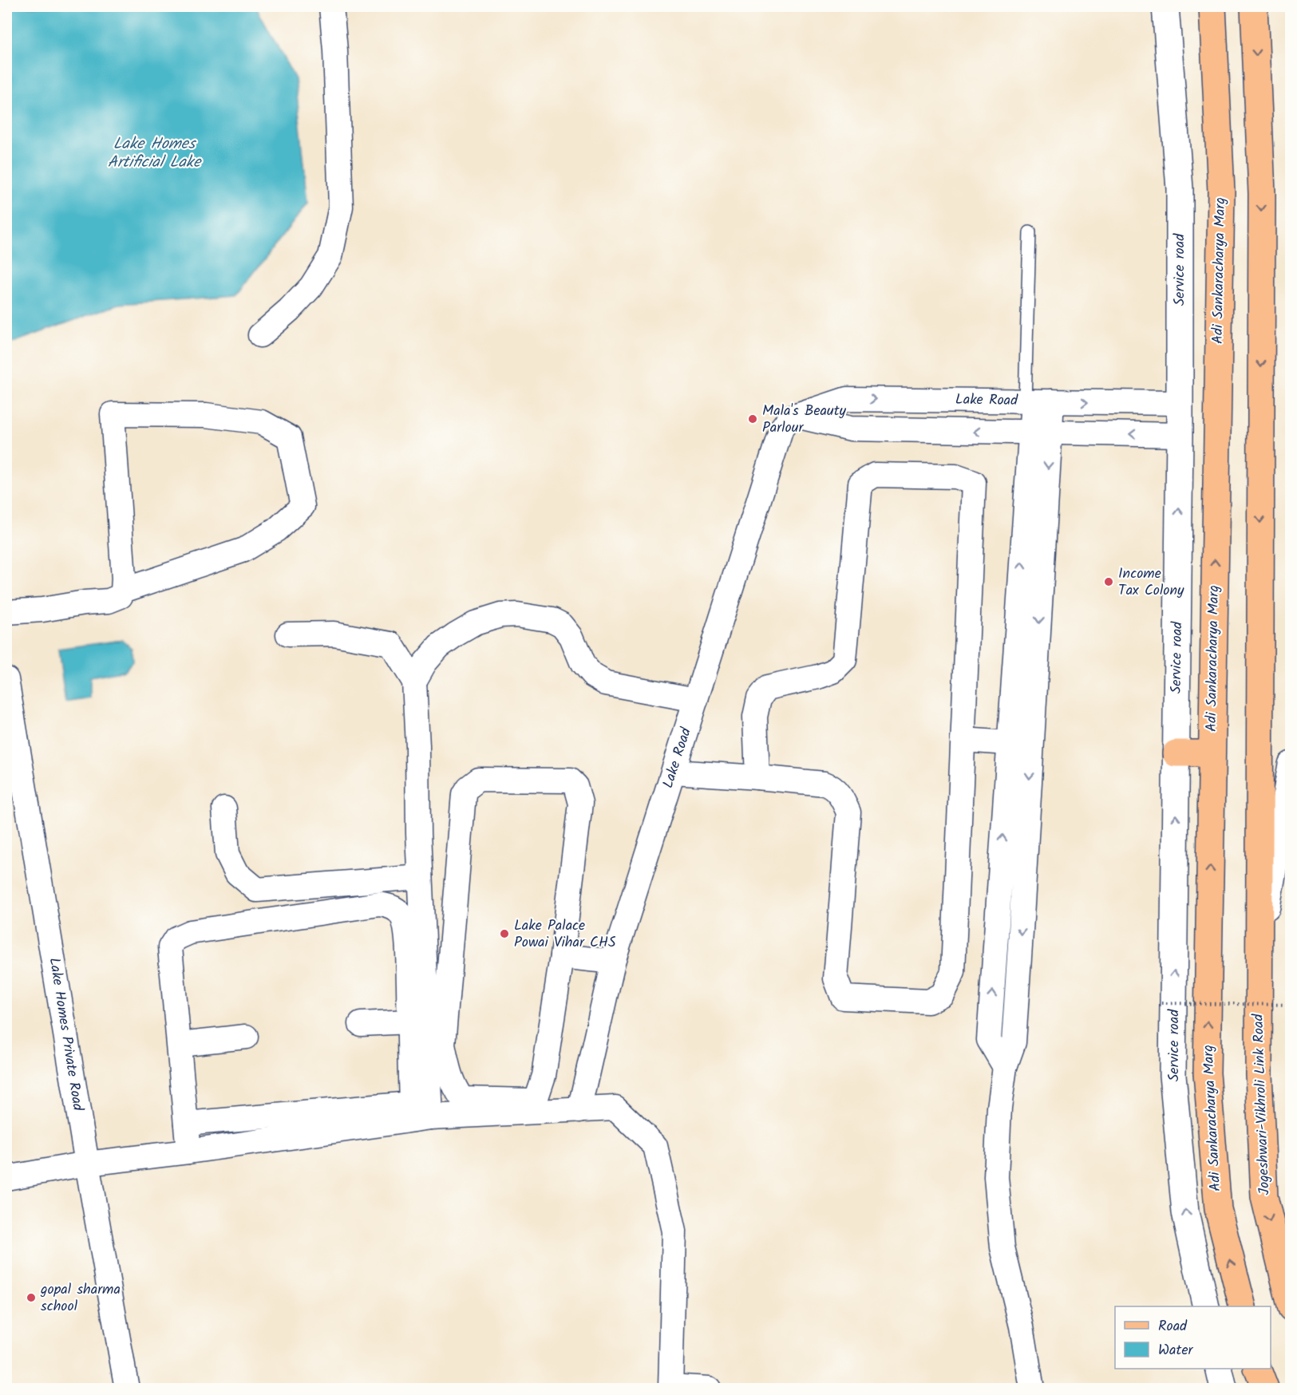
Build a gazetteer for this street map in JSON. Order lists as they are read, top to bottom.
{
  "streets": {
    "main road": ["Adi Sankaracharya Marg", "Jogeshwari-Vikhroli Link Road"],
    "street": ["Service road", "Lake Road", "Lake Homes Private Road"]
  },
  "crossings": [
    ["Service road", "Lake Road"]
  ],
  "one_way": ["Jogeshwari-Vikhroli Link Road"],
  "water": ["Lake Homes Artificial Lake"],
  "places": [
    "Mala's Beauty Parlour",
    "Income Tax Colony",
    "Lake Palace Powai Vihar CHS",
    "gopal sharma school"
  ],
  "legend": ["Road", "Water"]
}
